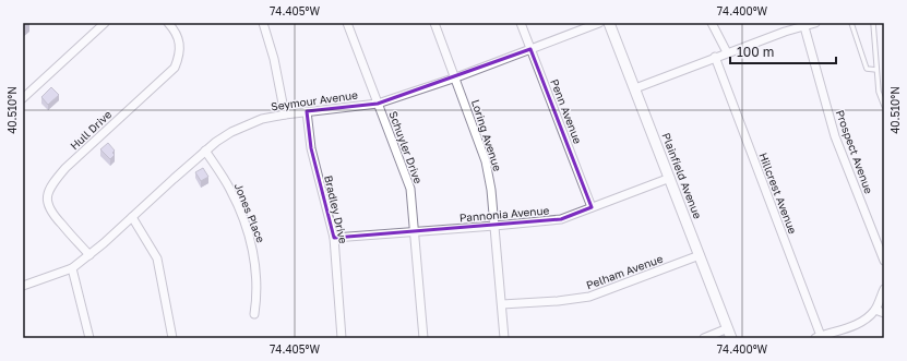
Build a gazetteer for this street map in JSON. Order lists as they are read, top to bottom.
{
  "streets": {
    "street": [
      "Seymour Avenue",
      "Penn Avenue",
      "Hull Drive",
      "Loring Avenue",
      "Schuyler Drive",
      "Prospect Avenue",
      "Plainfield Avenue",
      "Hillcrest Avenue",
      "Bradley Drive",
      "Jones Place",
      "Pannonia Avenue",
      "Pelham Avenue"
    ]
  },
  "crossings": [
    ["Seymour Avenue", "Penn Avenue"],
    ["Seymour Avenue", "Hull Drive"],
    ["Seymour Avenue", "Loring Avenue"],
    ["Seymour Avenue", "Schuyler Drive"],
    ["Seymour Avenue", "Bradley Drive"],
    ["Seymour Avenue", "Jones Place"],
    ["Penn Avenue", "Pannonia Avenue"],
    ["Loring Avenue", "Pannonia Avenue"],
    ["Loring Avenue", "Pelham Avenue"],
    ["Schuyler Drive", "Pannonia Avenue"],
    ["Plainfield Avenue", "Pannonia Avenue"],
    ["Plainfield Avenue", "Pelham Avenue"],
    ["Bradley Drive", "Pannonia Avenue"]
  ],
  "scale_bar": "100 m",
  "coordinates": ["74.405°W", "74.400°W", "40.510°N"]
}
